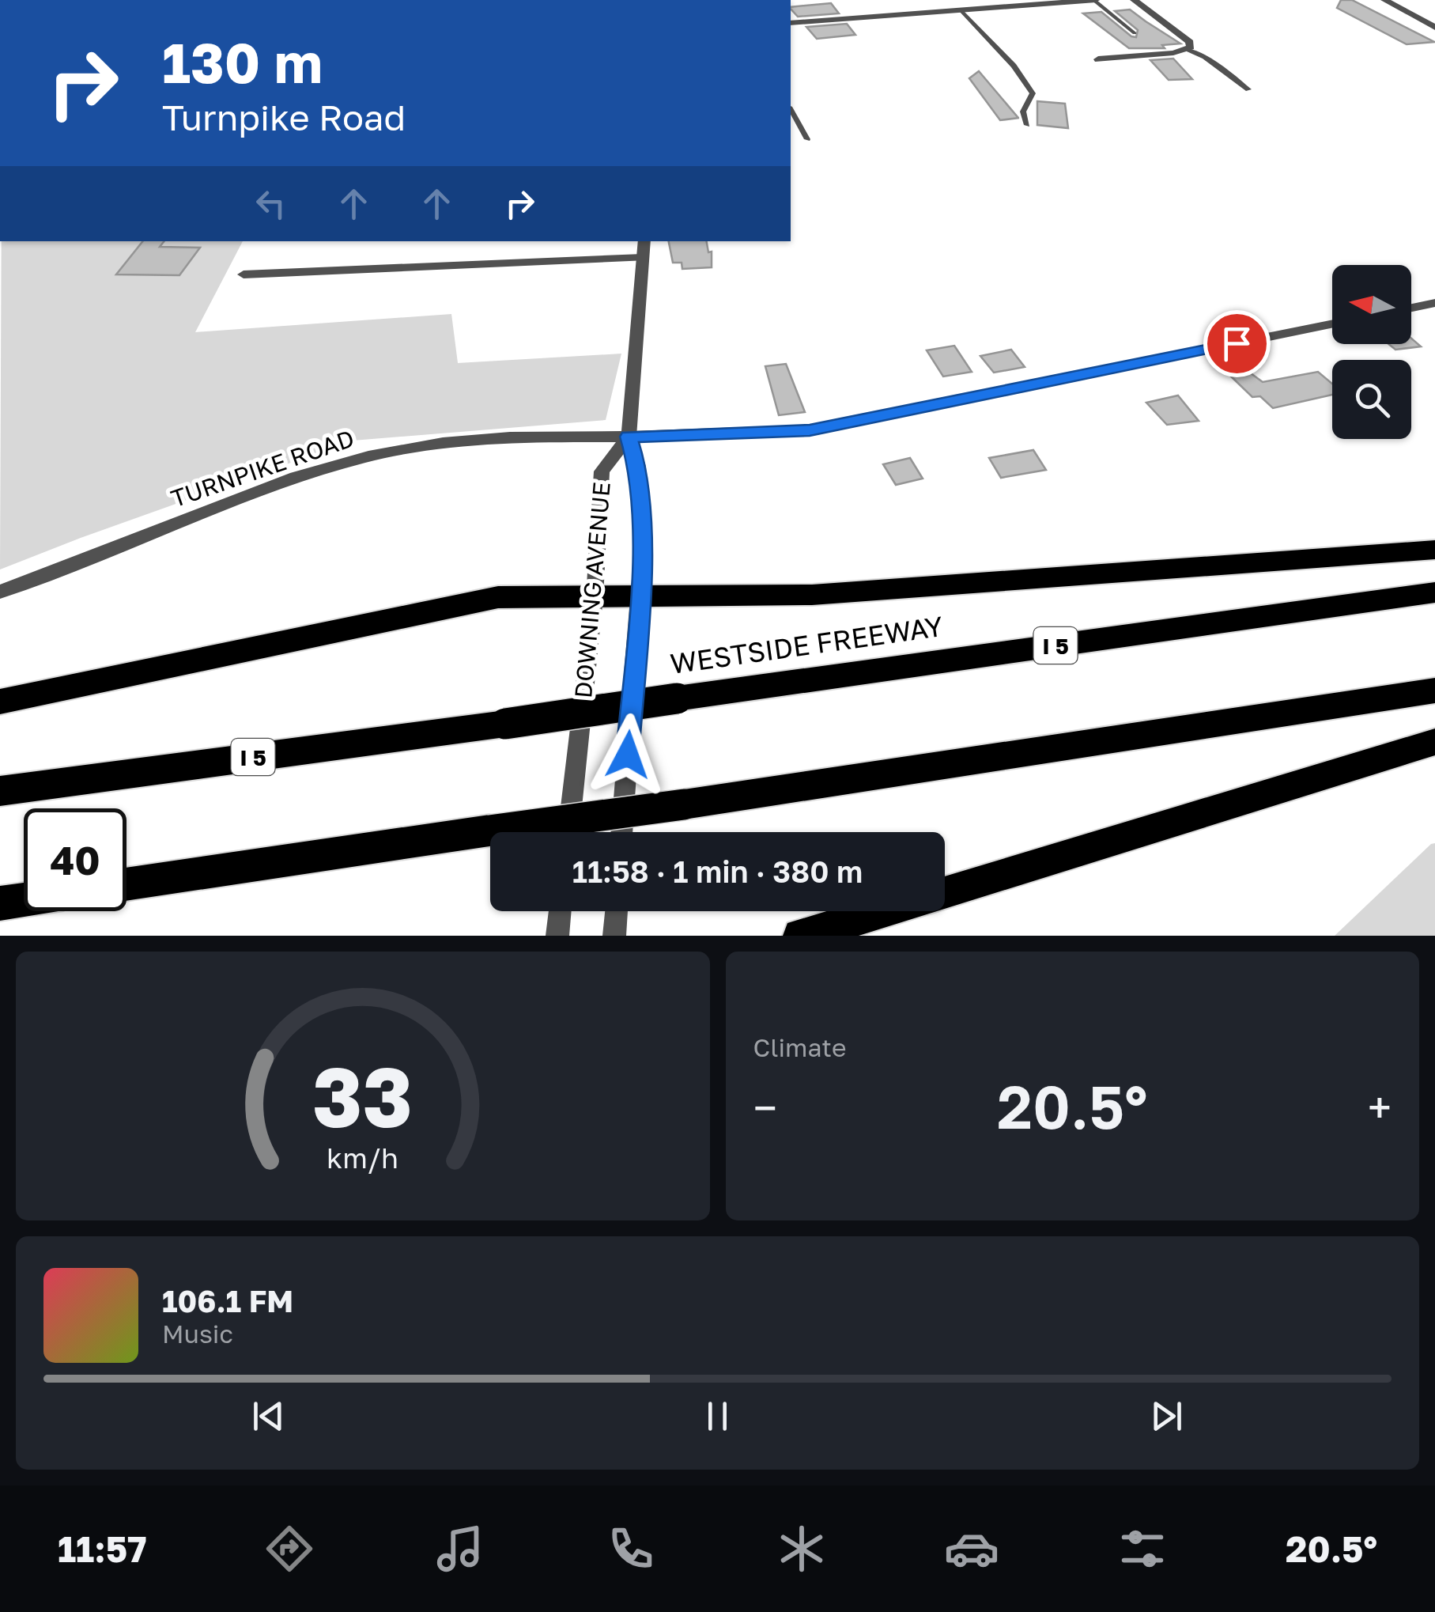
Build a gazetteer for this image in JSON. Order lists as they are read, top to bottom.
{
  "streets": {
    "highway": ["WESTSIDE FREEWAY", "I 5"],
    "street": ["TURNPIKE ROAD", "DOWNING AVENUE"]
  },
  "crossings": [
    ["TURNPIKE ROAD", "DOWNING AVENUE"]
  ],
  "north": "left",
  "page": {
    "turn": ["130 m", "Turnpike Road"],
    "limit": "40",
    "trip": "11:58 · 1 min · 380 m",
    "tile": "Climate",
    "heat": ["−", "20.5°", "+"],
    "song": ["106.1 FM", "Music"],
    "tabs": ["11:57", "20.5°"],
    "gauge": ["33", "km/h"]
  }
}
